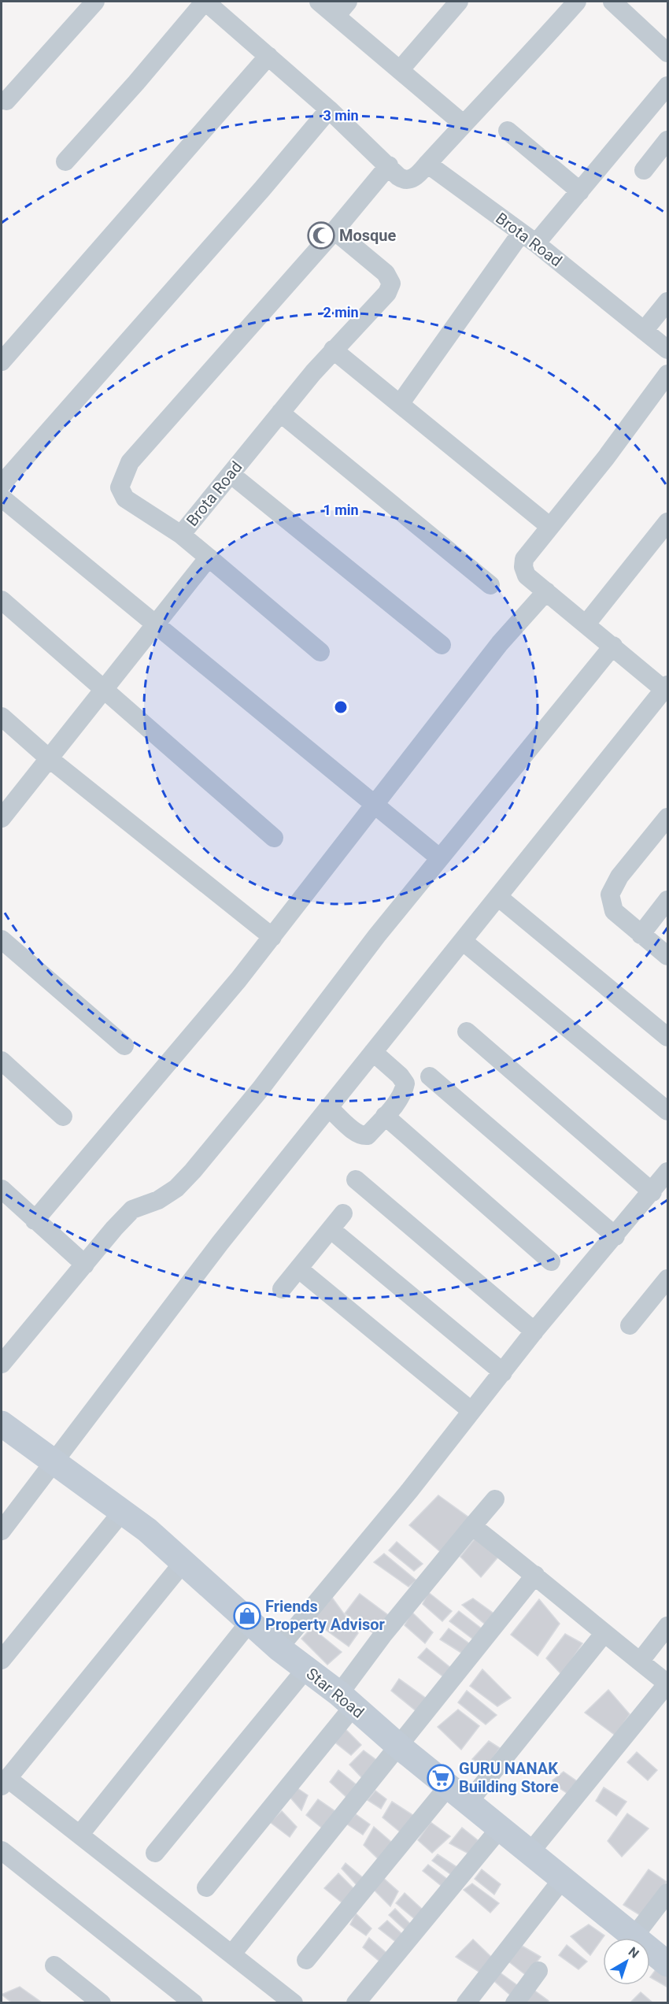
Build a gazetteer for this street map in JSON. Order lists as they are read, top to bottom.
{
  "streets": {
    "street": ["Brota Road", "Star Road"]
  },
  "places": {
    "mosque": ["Mosque"],
    "shop": ["Friends Property Advisor"],
    "supermarket": ["GURU NANAK Building Store"]
  },
  "north": "top right",
  "rings": ["3 min", "2 min", "1 min"]
}
